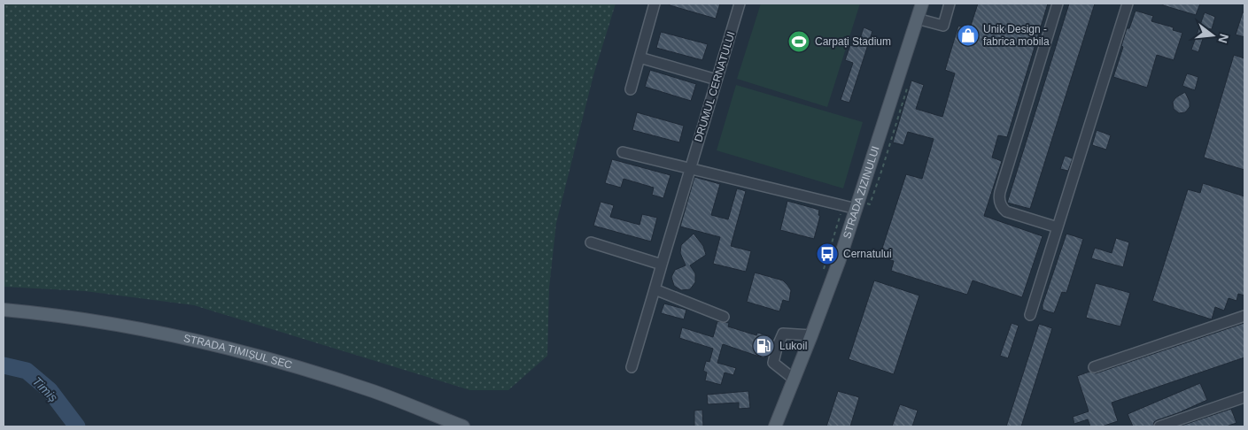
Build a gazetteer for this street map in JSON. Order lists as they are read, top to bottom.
{
  "streets": {
    "main road": ["STRADA ZIZINULUI", "STRADA TIMIȘUL SEC"],
    "street": ["DRUMUL CERNATULUI"]
  },
  "water": ["Timiș"],
  "places": {
    "shop": ["Unik Design - fabrica mobila"],
    "sports": ["Carpați Stadium"],
    "bus stop": ["Cernatului"],
    "fuel station": ["Lukoil"]
  },
  "north": "right"
}
